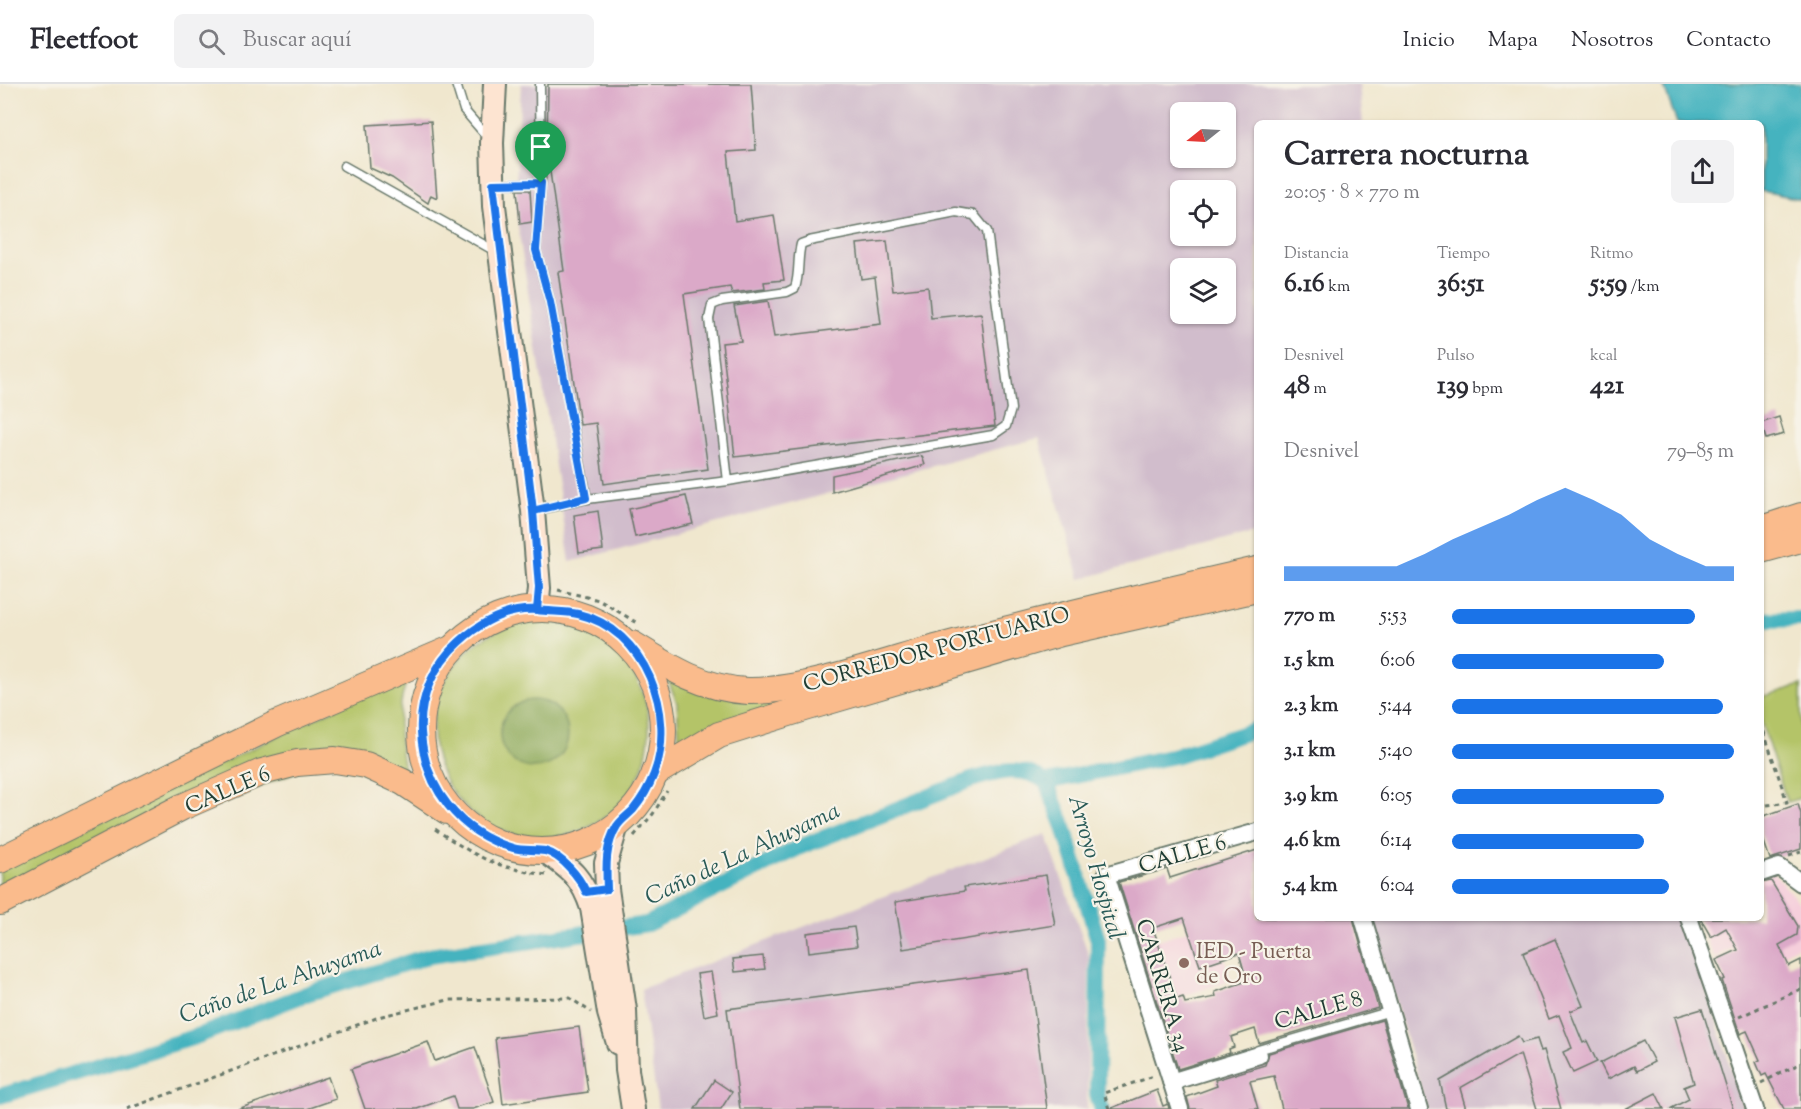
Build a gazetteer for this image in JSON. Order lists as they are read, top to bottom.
{
  "streets": {
    "main road": ["CORREDOR PORTUARIO", "CALLE 6"],
    "street": ["CARRERA 34", "CALLE 8"]
  },
  "crossings": [
    ["CORREDOR PORTUARIO", "CALLE 6"],
    ["CALLE 6", "CARRERA 34"],
    ["CARRERA 34", "CALLE 8"]
  ],
  "water": ["Caño de La Ahuyama", "Arroyo Hospital"],
  "places": ["IED - Puerta de Oro"],
  "north": "left",
  "page": {
    "header": "Fleetfoot",
    "search": "Buscar aquí",
    "nav": [
      "Inicio",
      "Mapa",
      "Nosotros",
      "Contacto"
    ],
    "heading": ["Carrera nocturna", "20:05 · 8 × 770 m"],
    "stats": [
      ["Distancia", "6.16 km"],
      ["Tiempo", "36:51"],
      ["Ritmo", "5:59 /km"],
      ["Desnivel", "48 m"],
      ["Pulso", "139 bpm"],
      ["kcal", "421"]
    ],
    "chart": ["Desnivel", "79–85 m"],
    "list": [
      {
        "name": "770 m",
        "note": "5:53"
      },
      {
        "name": "1.5 km",
        "note": "6:06"
      },
      {
        "name": "2.3 km",
        "note": "5:44"
      },
      {
        "name": "3.1 km",
        "note": "5:40"
      },
      {
        "name": "3.9 km",
        "note": "6:05"
      },
      {
        "name": "4.6 km",
        "note": "6:14"
      },
      {
        "name": "5.4 km",
        "note": "6:04"
      }
    ]
  }
}
